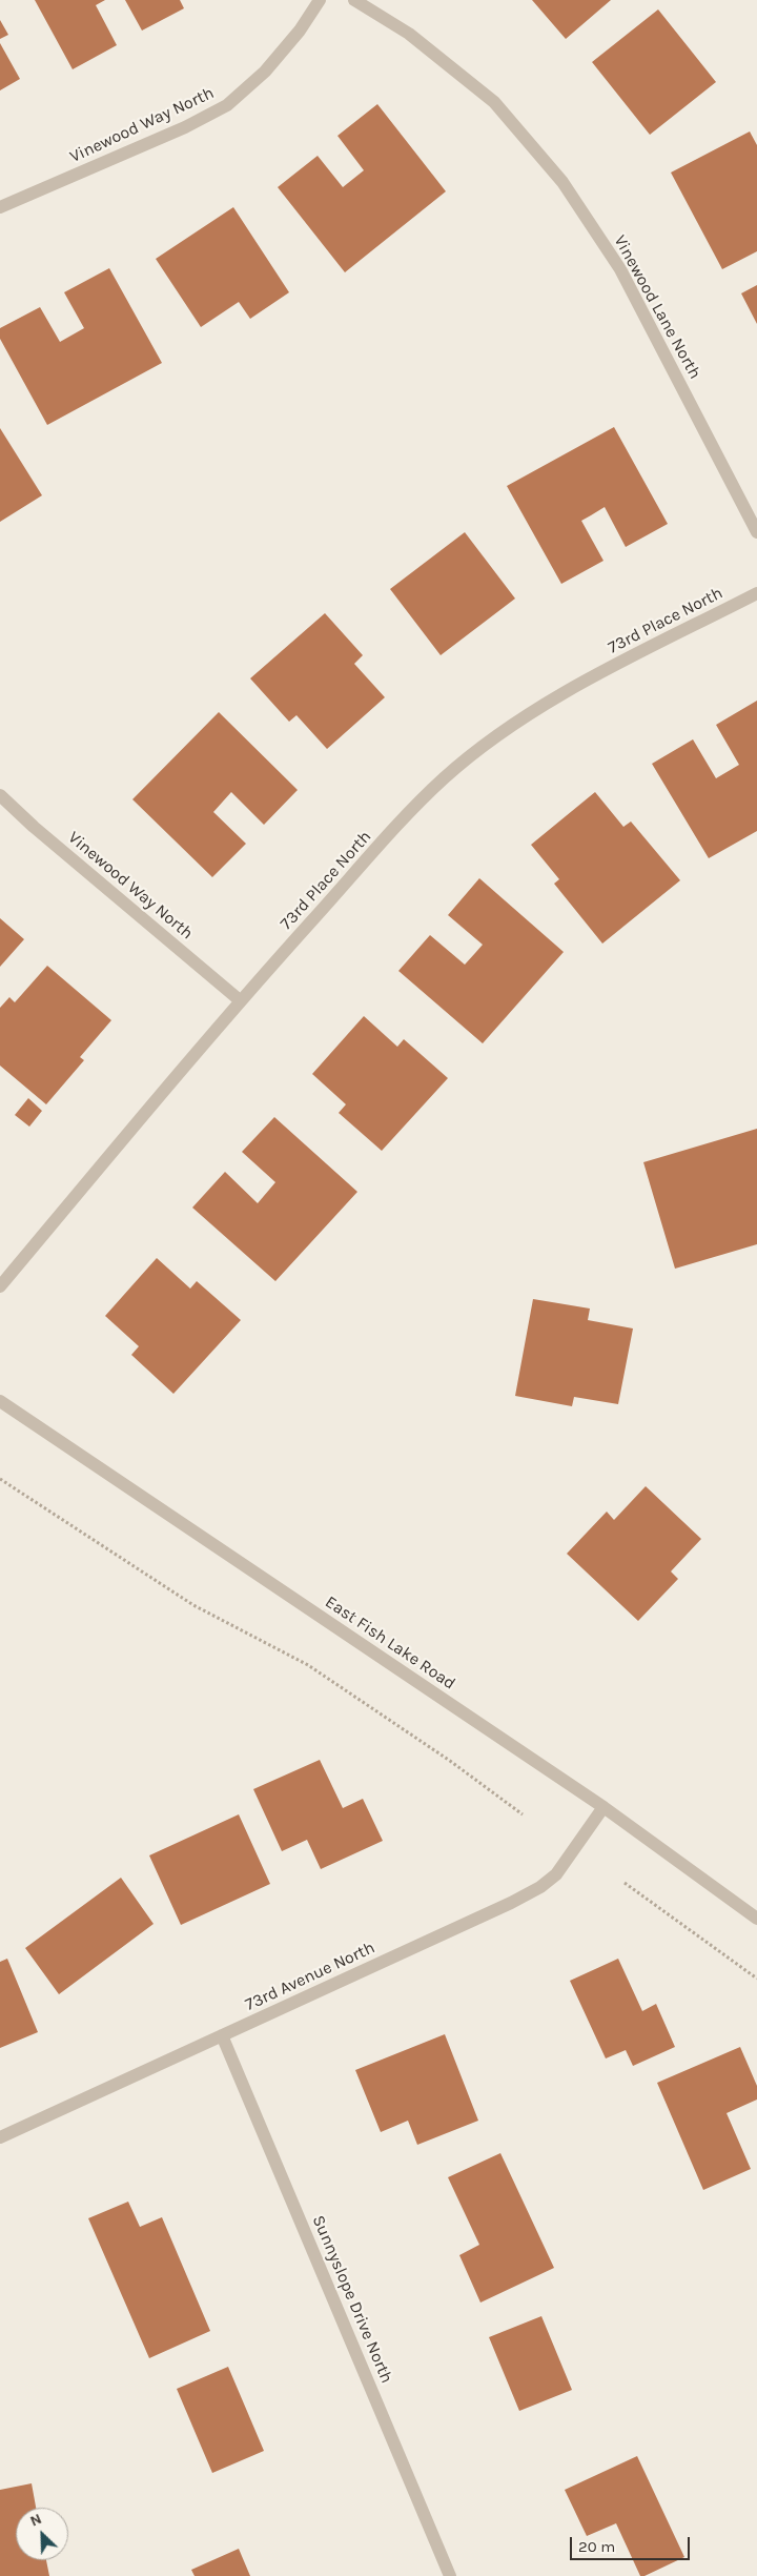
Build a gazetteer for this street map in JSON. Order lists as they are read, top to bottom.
{
  "streets": {
    "street": [
      "Vinewood Way North",
      "Vinewood Lane North",
      "73rd Place North",
      "East Fish Lake Road",
      "73rd Avenue North",
      "Sunnyslope Drive North"
    ]
  },
  "crossings": [
    ["Vinewood Way North", "73rd Place North"],
    ["East Fish Lake Road", "73rd Avenue North"],
    ["73rd Avenue North", "Sunnyslope Drive North"]
  ],
  "scale_bar": "20 m",
  "north": "top left"
}
